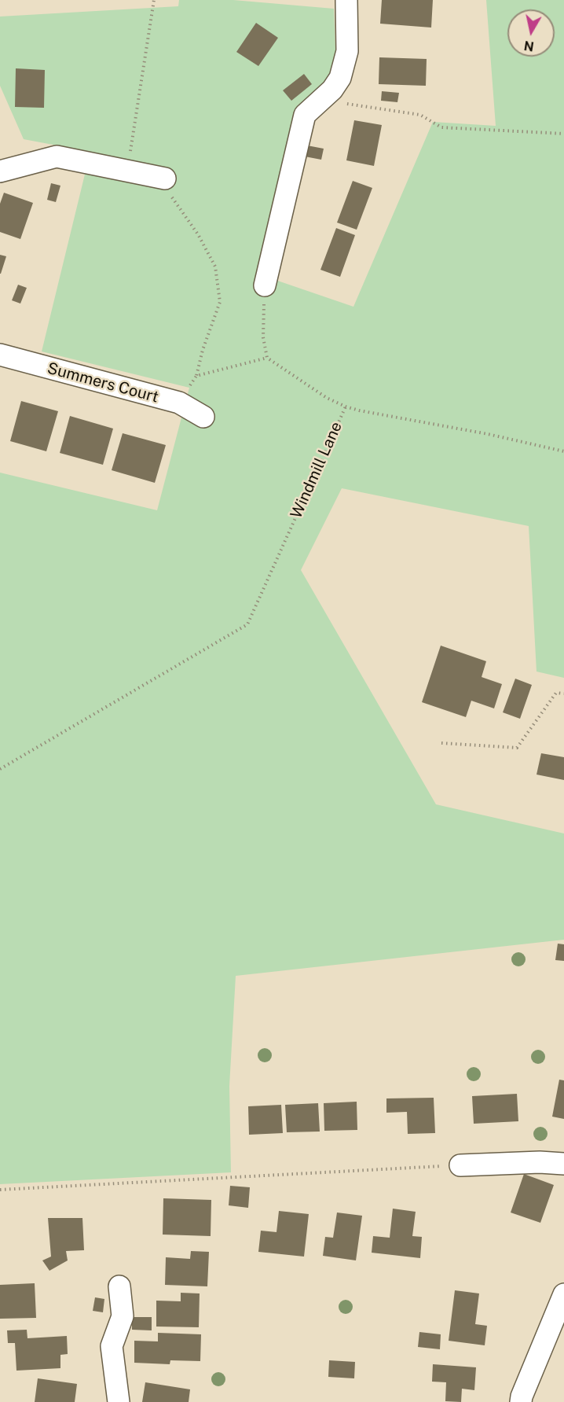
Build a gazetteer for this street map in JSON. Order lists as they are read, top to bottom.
{
  "streets": {
    "street": ["Summers Court"],
    "path": ["Windmill Lane"]
  },
  "north": "bottom"
}
